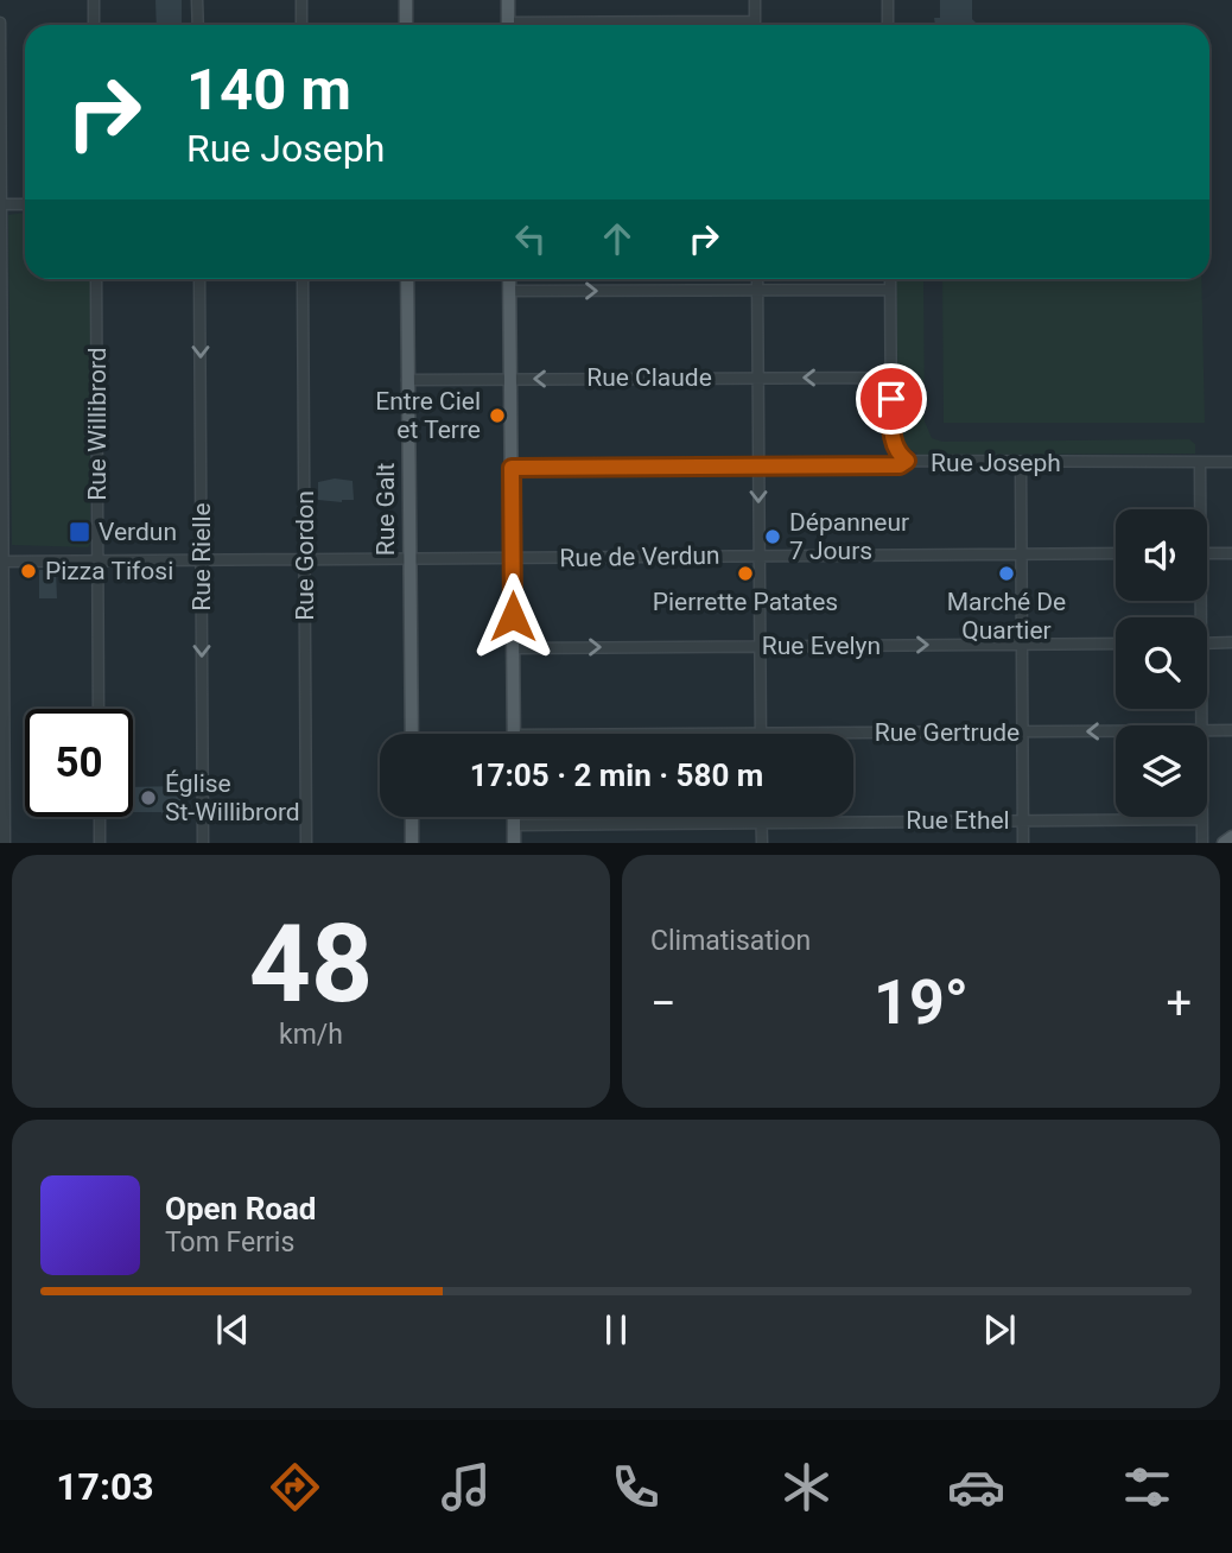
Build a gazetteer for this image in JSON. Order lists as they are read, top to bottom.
{
  "streets": {
    "main road": ["Rue Galt"],
    "street": [
      "Rue Claude",
      "Rue Willibrord",
      "Rue Joseph",
      "Rue Gordon",
      "Rue Rielle",
      "Rue de Verdun",
      "Rue Evelyn",
      "Rue Gertrude",
      "Rue Ethel"
    ]
  },
  "crossings": [
    ["Rue Claude", "Rue Galt"],
    ["Rue Willibrord", "Rue de Verdun"],
    ["Rue Galt", "Rue de Verdun"],
    ["Rue Gordon", "Rue de Verdun"],
    ["Rue Rielle", "Rue de Verdun"]
  ],
  "one_way": ["Rue Claude", "Rue Rielle", "Rue Evelyn"],
  "places": {
    "other": [
      "Entre Ciel et Terre",
      "Dépanneur 7 Jours",
      "Pizza Tifosi",
      "Pierrette Patates",
      "Marché De Quartier",
      "Église St-Willibrord"
    ],
    "transit": ["Verdun"]
  },
  "page": {
    "turn": ["140 m", "Rue Joseph"],
    "limit": "50",
    "trip": "17:05 · 2 min · 580 m",
    "tile": [
      ["48", "km/h"],
      "Climatisation"
    ],
    "heat": ["−", "19°", "+"],
    "song": ["Open Road", "Tom Ferris"],
    "tabs": "17:03"
  }
}
